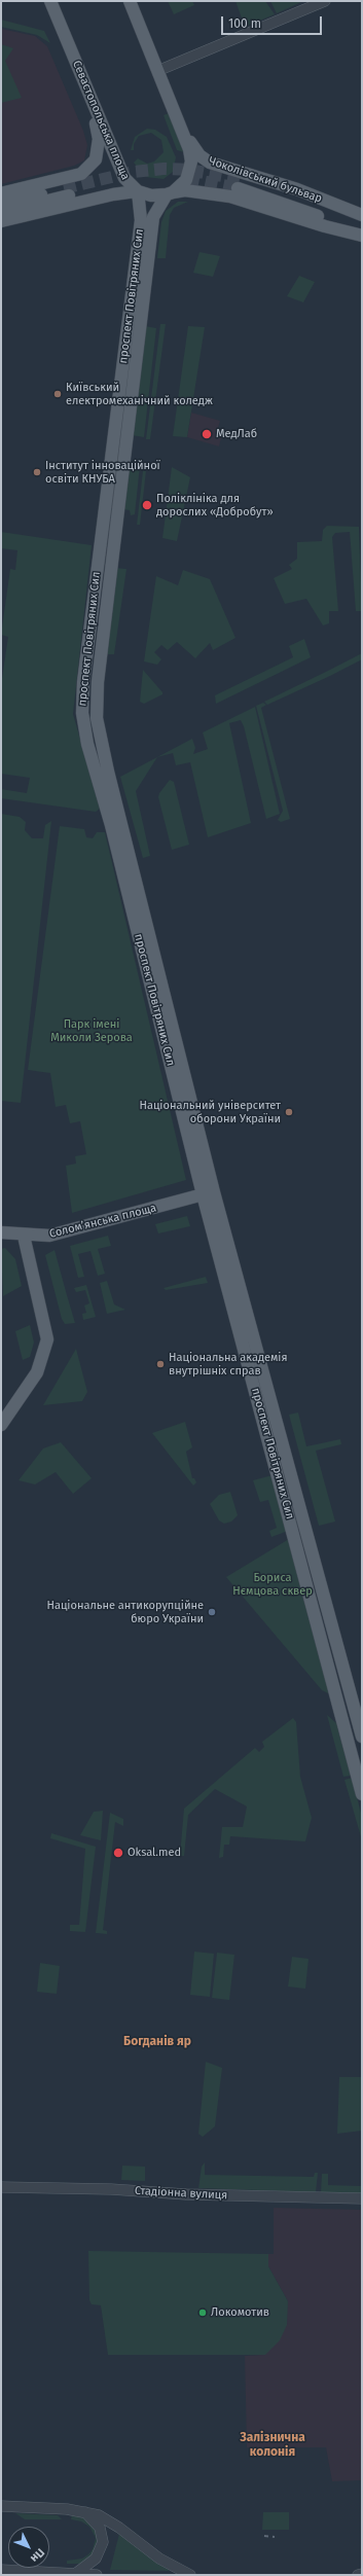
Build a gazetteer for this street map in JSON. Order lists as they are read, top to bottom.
{
  "streets": {
    "main road": [
      "Севастопольська площа",
      "Чоколівський бульвар",
      "проспект Повітряних Сил",
      "Соломʼянська площа"
    ],
    "street": ["Стадіонна вулиця"]
  },
  "crossings": [
    ["Севастопольська площа", "проспект Повітряних Сил"],
    ["проспект Повітряних Сил", "Соломʼянська площа"]
  ],
  "districts": ["Богданів яр", "Залізнична колонія"],
  "parks": ["Парк імені Миколи Зерова", "Бориса Нємцова сквер"],
  "places": [
    "Київський електромеханічний коледж",
    "МедЛаб",
    "Інститут інноваційної освіти КНУБА",
    "Поліклініка для дорослих «Добробут»",
    "Національний університет оборони України",
    "Національна академія внутрішніх справ",
    "Національне антикорупційне бюро України",
    "Oksal.med",
    "Локомотив"
  ],
  "scale_bar": "100 m",
  "north": "bottom right"
}
